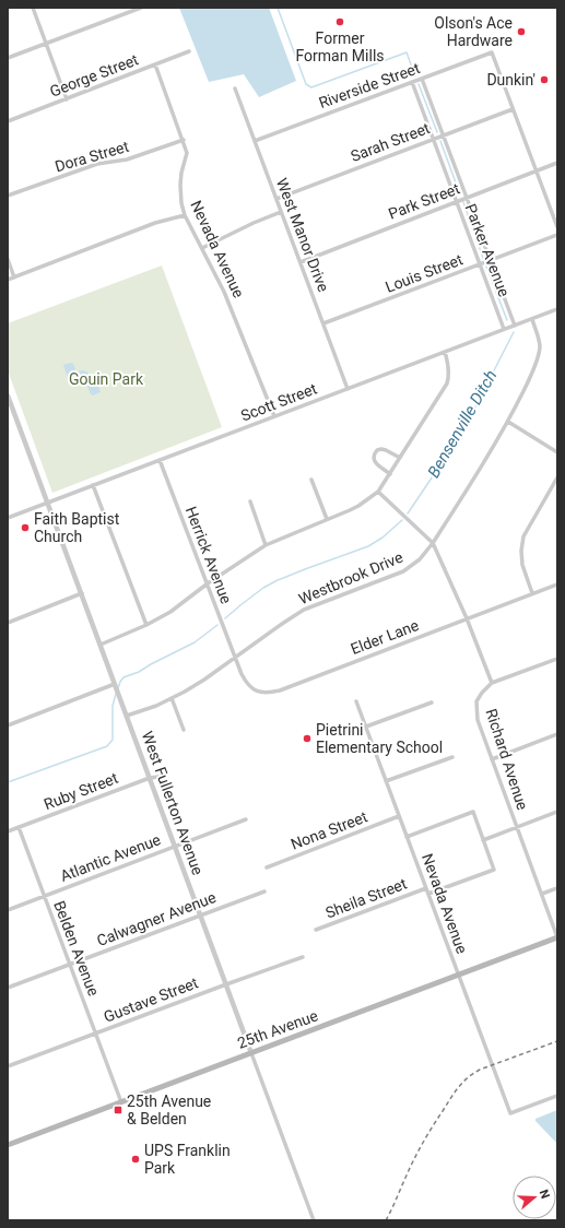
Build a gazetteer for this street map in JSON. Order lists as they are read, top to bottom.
{
  "streets": {
    "main road": ["25th Avenue"],
    "street": [
      "George Street",
      "Riverside Street",
      "Sarah Street",
      "Dora Street",
      "Park Street",
      "West Manor Drive",
      "Nevada Avenue",
      "Parker Avenue",
      "Louis Street",
      "Scott Street",
      "Herrick Avenue",
      "Westbrook Drive",
      "Elder Lane",
      "Richard Avenue",
      "Ruby Street",
      "West Fullerton Avenue",
      "Nona Street",
      "Atlantic Avenue",
      "Sheila Street",
      "Calwagner Avenue",
      "Belden Avenue",
      "Gustave Street"
    ]
  },
  "crossings": [
    ["George Street", "Nevada Avenue"],
    ["Riverside Street", "Sarah Street"],
    ["Riverside Street", "West Manor Drive"],
    ["Riverside Street", "Parker Avenue"],
    ["Sarah Street", "West Manor Drive"],
    ["Sarah Street", "Parker Avenue"],
    ["Dora Street", "Nevada Avenue"],
    ["Park Street", "West Manor Drive"],
    ["Park Street", "Parker Avenue"],
    ["West Manor Drive", "Louis Street"],
    ["West Manor Drive", "Scott Street"],
    ["Nevada Avenue", "Scott Street"],
    ["Nevada Avenue", "Nona Street"],
    ["Nevada Avenue", "Sheila Street"],
    ["Nevada Avenue", "25th Avenue"],
    ["Parker Avenue", "Louis Street"],
    ["Parker Avenue", "Scott Street"],
    ["Scott Street", "Herrick Avenue"],
    ["Scott Street", "Westbrook Drive"],
    ["Scott Street", "West Fullerton Avenue"],
    ["Herrick Avenue", "Westbrook Drive"],
    ["Herrick Avenue", "Elder Lane"],
    ["Westbrook Drive", "Elder Lane"],
    ["Westbrook Drive", "West Fullerton Avenue"],
    ["Richard Avenue", "25th Avenue"],
    ["Ruby Street", "West Fullerton Avenue"],
    ["Ruby Street", "Belden Avenue"],
    ["West Fullerton Avenue", "Atlantic Avenue"],
    ["West Fullerton Avenue", "Calwagner Avenue"],
    ["West Fullerton Avenue", "Gustave Street"],
    ["West Fullerton Avenue", "25th Avenue"],
    ["Atlantic Avenue", "Belden Avenue"],
    ["Calwagner Avenue", "Belden Avenue"],
    ["Belden Avenue", "Gustave Street"],
    ["Belden Avenue", "25th Avenue"]
  ],
  "water": ["Bensenville Ditch"],
  "parks": ["Gouin Park"],
  "places": {
    "other": [
      "Former Forman Mills",
      "Olson's Ace Hardware",
      "Dunkin'",
      "Faith Baptist Church",
      "Pietrini Elementary School",
      "UPS Franklin Park"
    ],
    "transit": ["25th Avenue & Belden"]
  },
  "north": "right"
}
